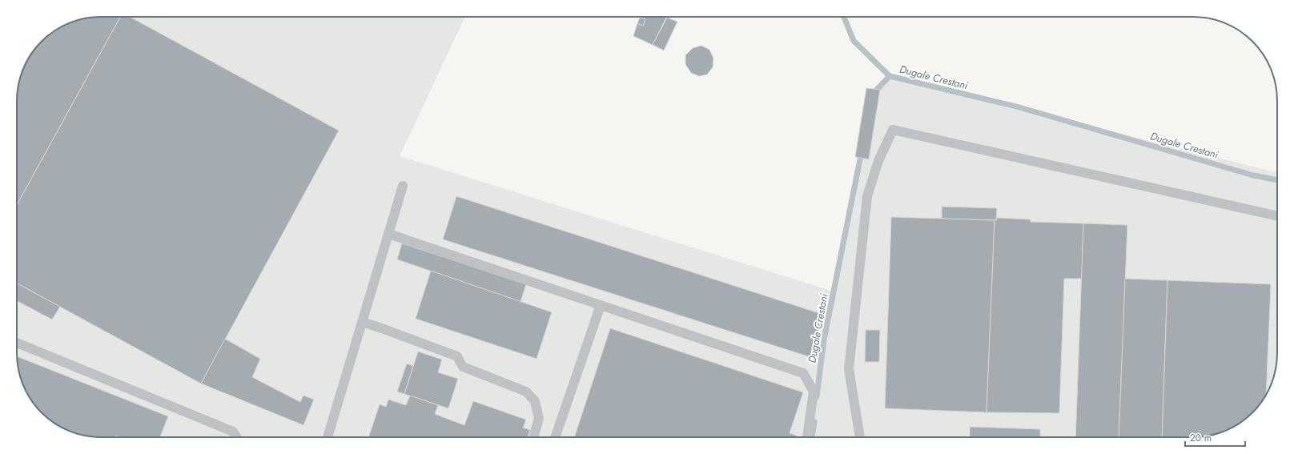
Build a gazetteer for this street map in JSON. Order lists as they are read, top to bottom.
{
  "water": ["Dugale Crestani"],
  "scale_bar": "20 m"
}
